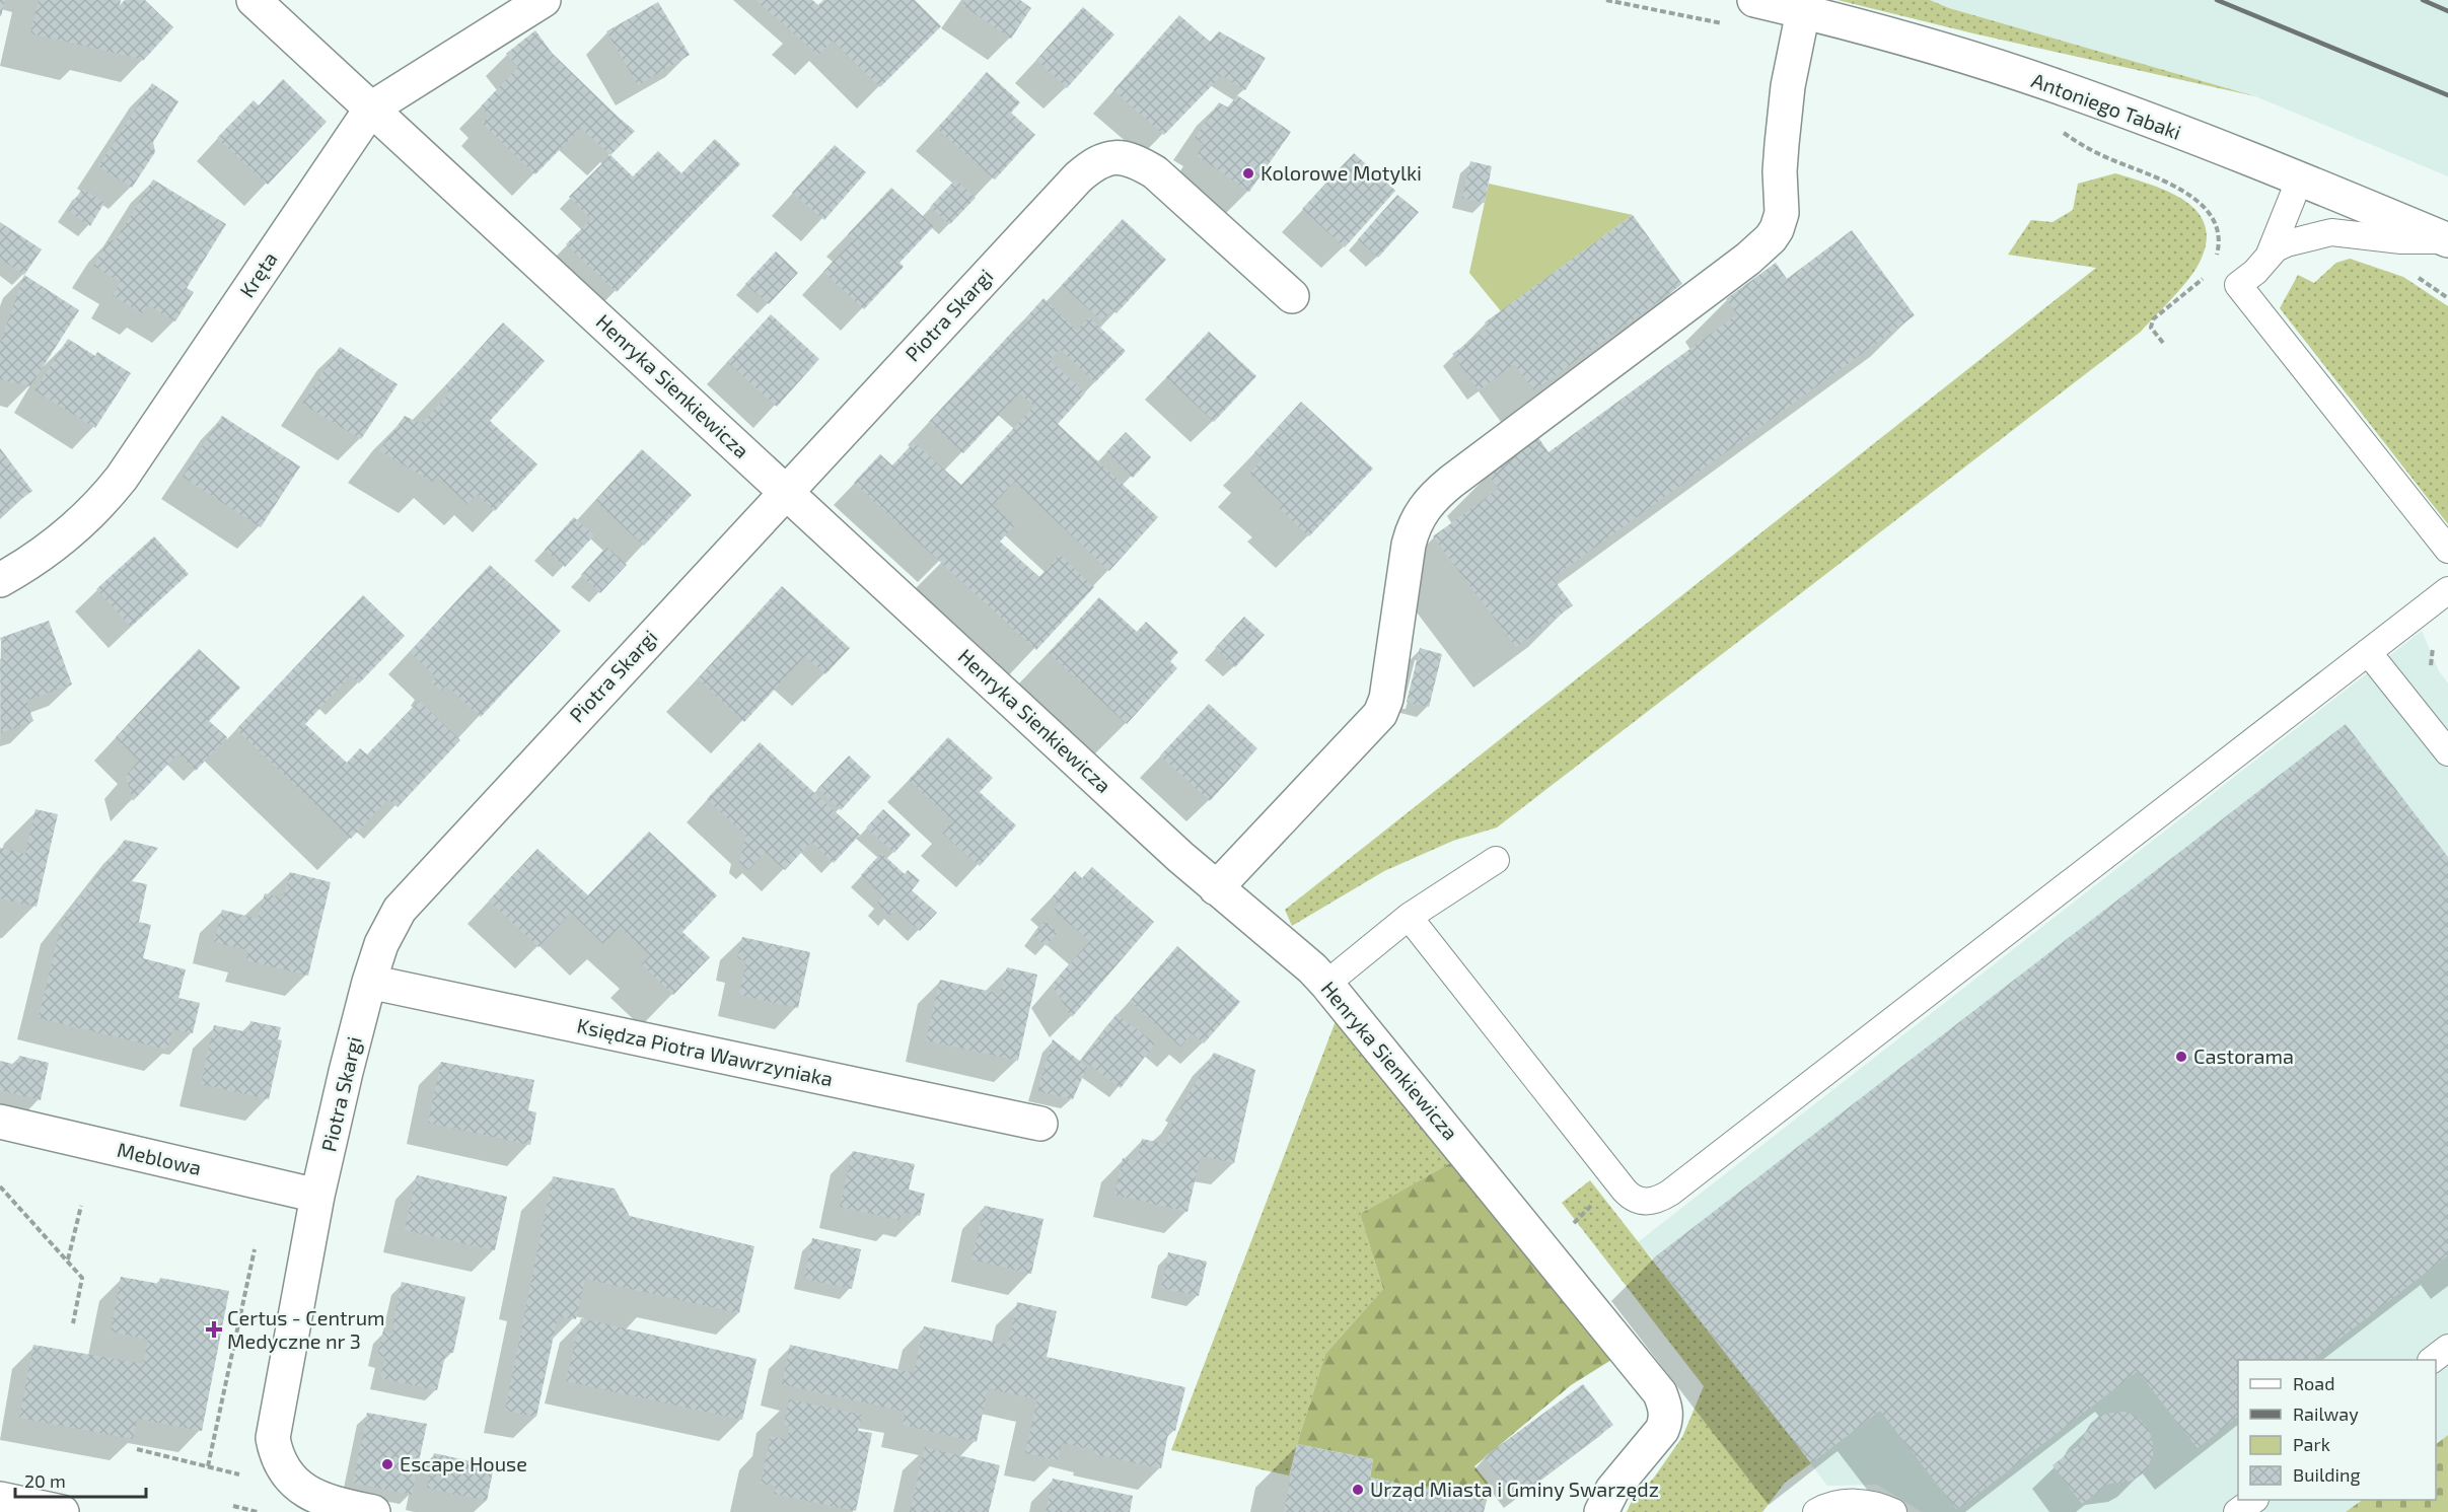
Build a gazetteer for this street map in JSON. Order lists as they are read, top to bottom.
{
  "streets": {
    "street": [
      "Antoniego Tabaki",
      "Kręta",
      "Piotra Skargi",
      "Henryka Sienkiewicza",
      "Księdza Piotra Wawrzyniaka",
      "Meblowa"
    ]
  },
  "crossings": [
    ["Kręta", "Henryka Sienkiewicza"],
    ["Piotra Skargi", "Henryka Sienkiewicza"],
    ["Piotra Skargi", "Księdza Piotra Wawrzyniaka"],
    ["Piotra Skargi", "Meblowa"]
  ],
  "places": {
    "other": [
      "Kolorowe Motylki",
      "Castorama",
      "Escape House",
      "Urząd Miasta i Gminy Swarzędz"
    ],
    "health": ["Certus - Centrum Medyczne nr 3"]
  },
  "legend": [
    "Road",
    "Railway",
    "Park",
    "Building"
  ],
  "scale_bar": "20 m"
}
